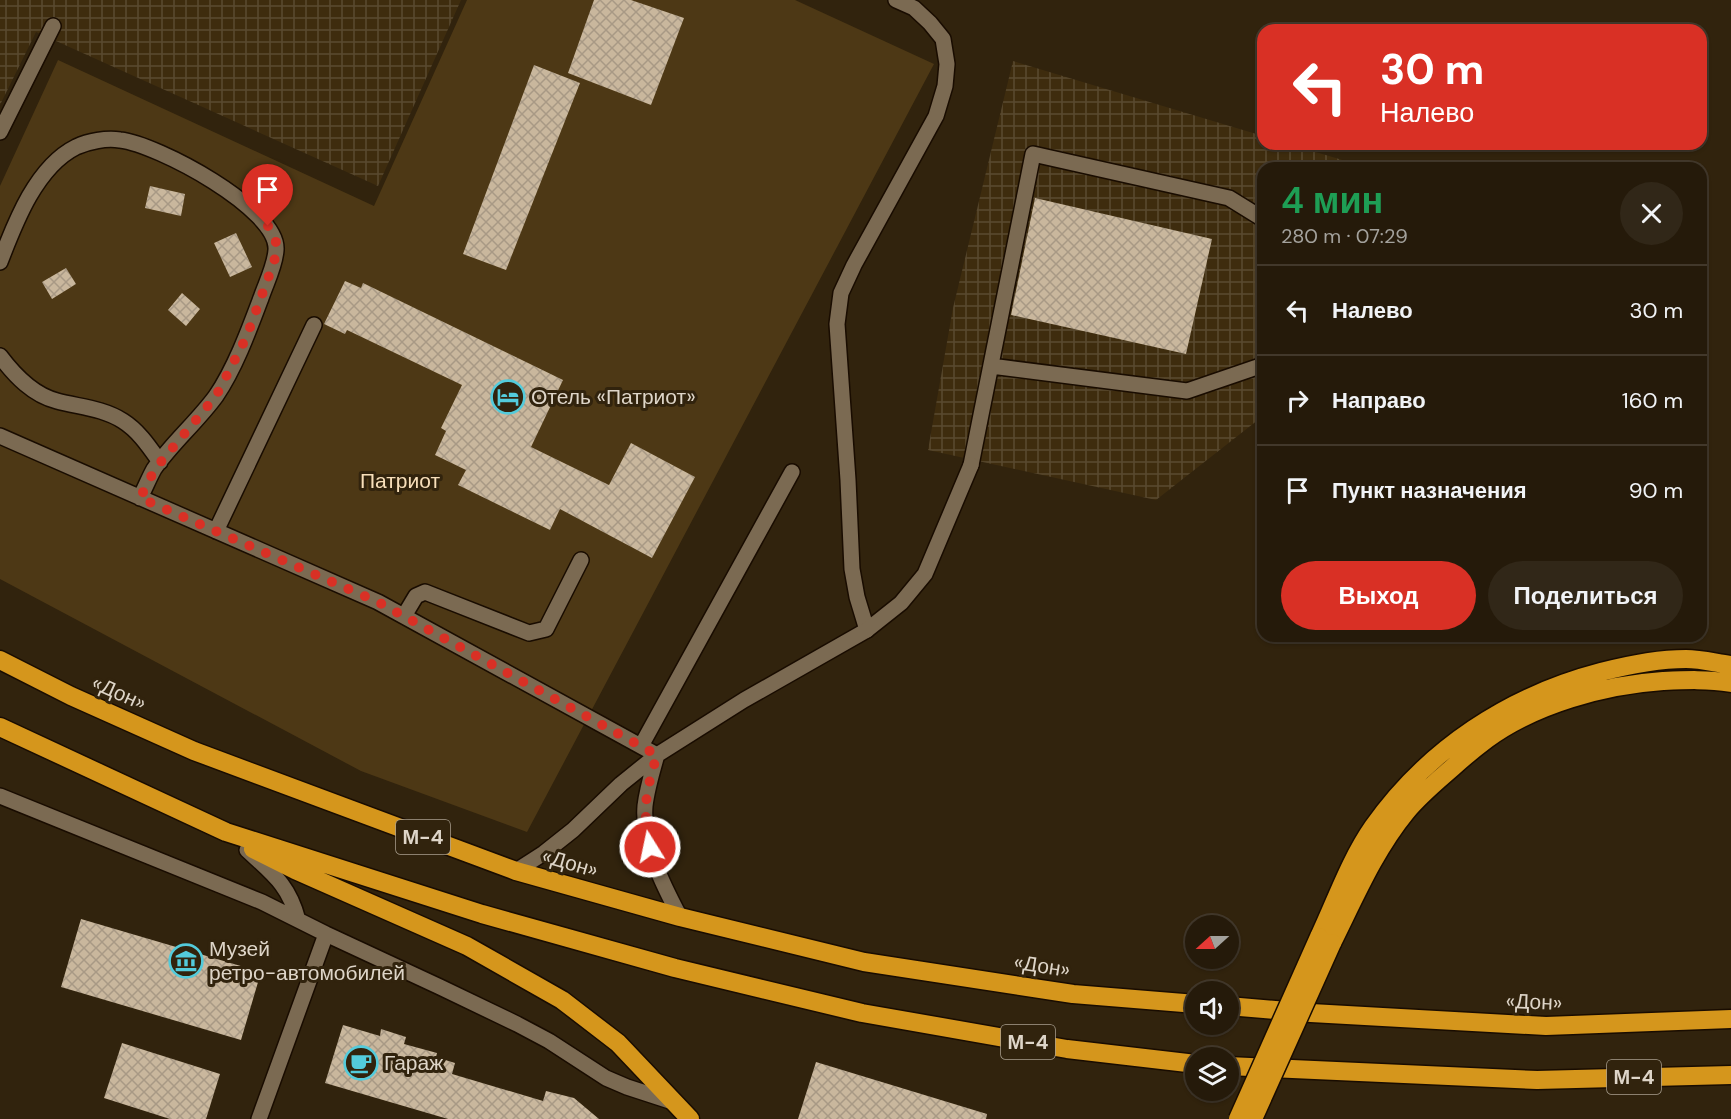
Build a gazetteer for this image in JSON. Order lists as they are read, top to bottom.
{
  "streets": {
    "highway": ["«Дон»", "М-4"]
  },
  "parks": ["Патриот"],
  "places": {
    "hotel": ["Отель «Патриот»"],
    "museum": ["Музей ретро-автомобилей"],
    "cafe": ["Гараж"]
  },
  "north": "left",
  "page": {
    "turn": ["30 m", "Налево"],
    "heading": ["4 мин", "280 m · 07:29"],
    "list": [
      {
        "name": "Налево",
        "value": "30 m"
      },
      {
        "name": "Направо",
        "value": "160 m"
      },
      {
        "name": "Пункт назначения",
        "value": "90 m"
      }
    ],
    "buttons": ["Выход", "Поделиться"]
  }
}
